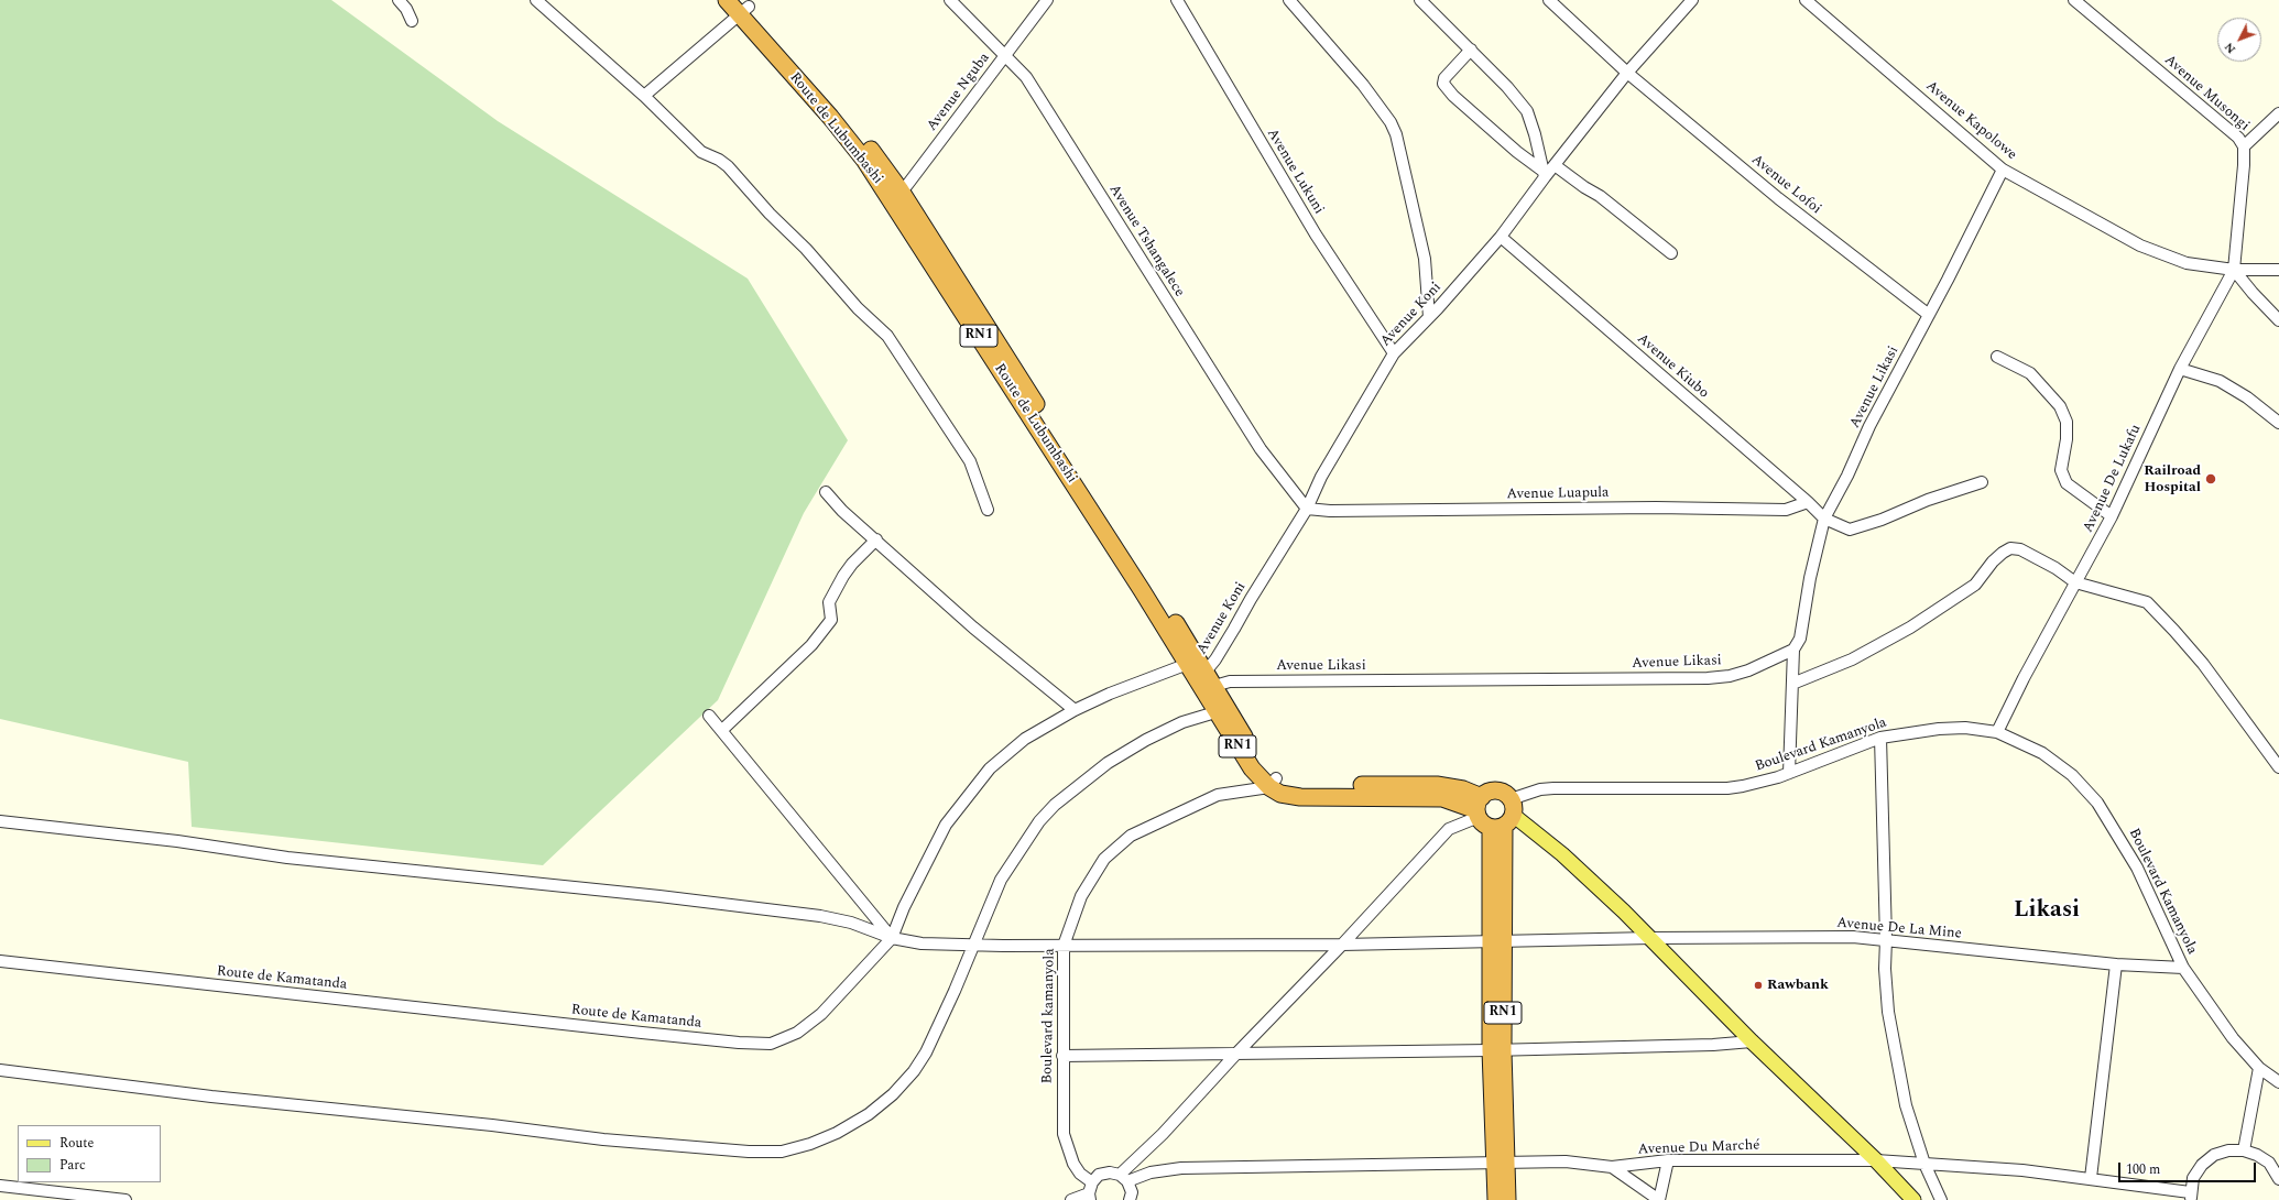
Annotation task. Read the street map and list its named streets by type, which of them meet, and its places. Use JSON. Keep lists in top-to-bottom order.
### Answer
{
  "streets": {
    "highway": ["Route de Lubumbashi", "RN1"],
    "street": [
      "Avenue Nguba",
      "Avenue Musongi",
      "Avenue Kapolowe",
      "Avenue Lukuni",
      "Avenue Lofoi",
      "Avenue Tshangalece",
      "Avenue Koni",
      "Avenue Kiubo",
      "Avenue Likasi",
      "Avenue De Lukafu",
      "Avenue Luapula",
      "Boulevard Kamanyola",
      "Avenue De La Mine",
      "Route de Kamatanda",
      "Boulevard kamanyola",
      "Avenue Du Marché"
    ]
  },
  "crossings": [
    ["Avenue Nguba", "Route de Lubumbashi"],
    ["Avenue Nguba", "Avenue Tshangalece"],
    ["Avenue Musongi", "Avenue Kapolowe"],
    ["Avenue Musongi", "Avenue De Lukafu"],
    ["Avenue Kapolowe", "Avenue Likasi"],
    ["Avenue Kapolowe", "Avenue De Lukafu"],
    ["Route de Lubumbashi", "Avenue Koni"],
    ["Route de Lubumbashi", "Avenue Likasi"],
    ["Route de Lubumbashi", "Boulevard kamanyola"],
    ["Avenue Lukuni", "Avenue Koni"],
    ["Avenue Lofoi", "Avenue Koni"],
    ["Avenue Lofoi", "Avenue Likasi"],
    ["Avenue Tshangalece", "Avenue Koni"],
    ["Avenue Tshangalece", "Avenue Luapula"],
    ["Avenue Koni", "Avenue Kiubo"],
    ["Avenue Koni", "Avenue Likasi"],
    ["Avenue Koni", "Avenue Luapula"],
    ["RN1", "Boulevard Kamanyola"],
    ["RN1", "Avenue De La Mine"],
    ["RN1", "Avenue Du Marché"],
    ["Avenue Kiubo", "Avenue Likasi"],
    ["Avenue Kiubo", "Avenue Luapula"],
    ["Avenue Likasi", "Route de Kamatanda"],
    ["Avenue De Lukafu", "Boulevard Kamanyola"],
    ["Boulevard Kamanyola", "Avenue De La Mine"],
    ["Avenue De La Mine", "Route de Kamatanda"],
    ["Avenue De La Mine", "Boulevard kamanyola"],
    ["Boulevard kamanyola", "Avenue Du Marché"]
  ],
  "districts": ["Likasi"],
  "places": ["Railroad Hospital", "Rawbank"],
  "legend": ["Route", "Parc"],
  "scale_bar": "100 m",
  "north": "bottom left"
}
